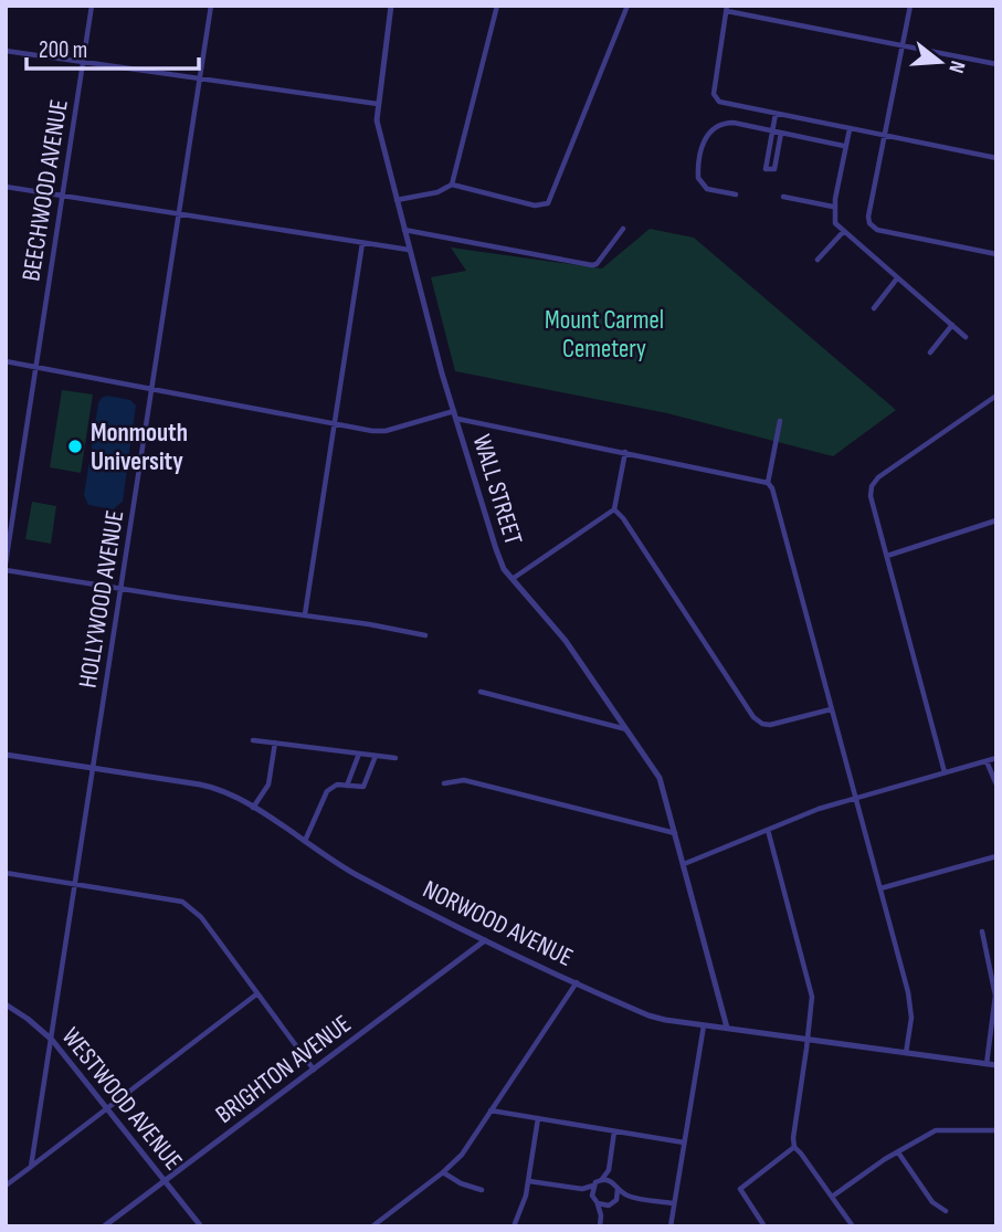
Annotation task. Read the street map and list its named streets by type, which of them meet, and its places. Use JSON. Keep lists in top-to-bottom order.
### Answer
{
  "streets": {
    "street": [
      "BEECHWOOD AVENUE",
      "WALL STREET",
      "HOLLYWOOD AVENUE",
      "NORWOOD AVENUE",
      "BRIGHTON AVENUE",
      "WESTWOOD AVENUE"
    ]
  },
  "crossings": [
    ["WALL STREET", "NORWOOD AVENUE"],
    ["HOLLYWOOD AVENUE", "NORWOOD AVENUE"],
    ["HOLLYWOOD AVENUE", "WESTWOOD AVENUE"],
    ["NORWOOD AVENUE", "BRIGHTON AVENUE"],
    ["BRIGHTON AVENUE", "WESTWOOD AVENUE"]
  ],
  "parks": ["Mount Carmel Cemetery"],
  "places": ["Monmouth University"],
  "scale_bar": "200 m",
  "north": "right"
}
